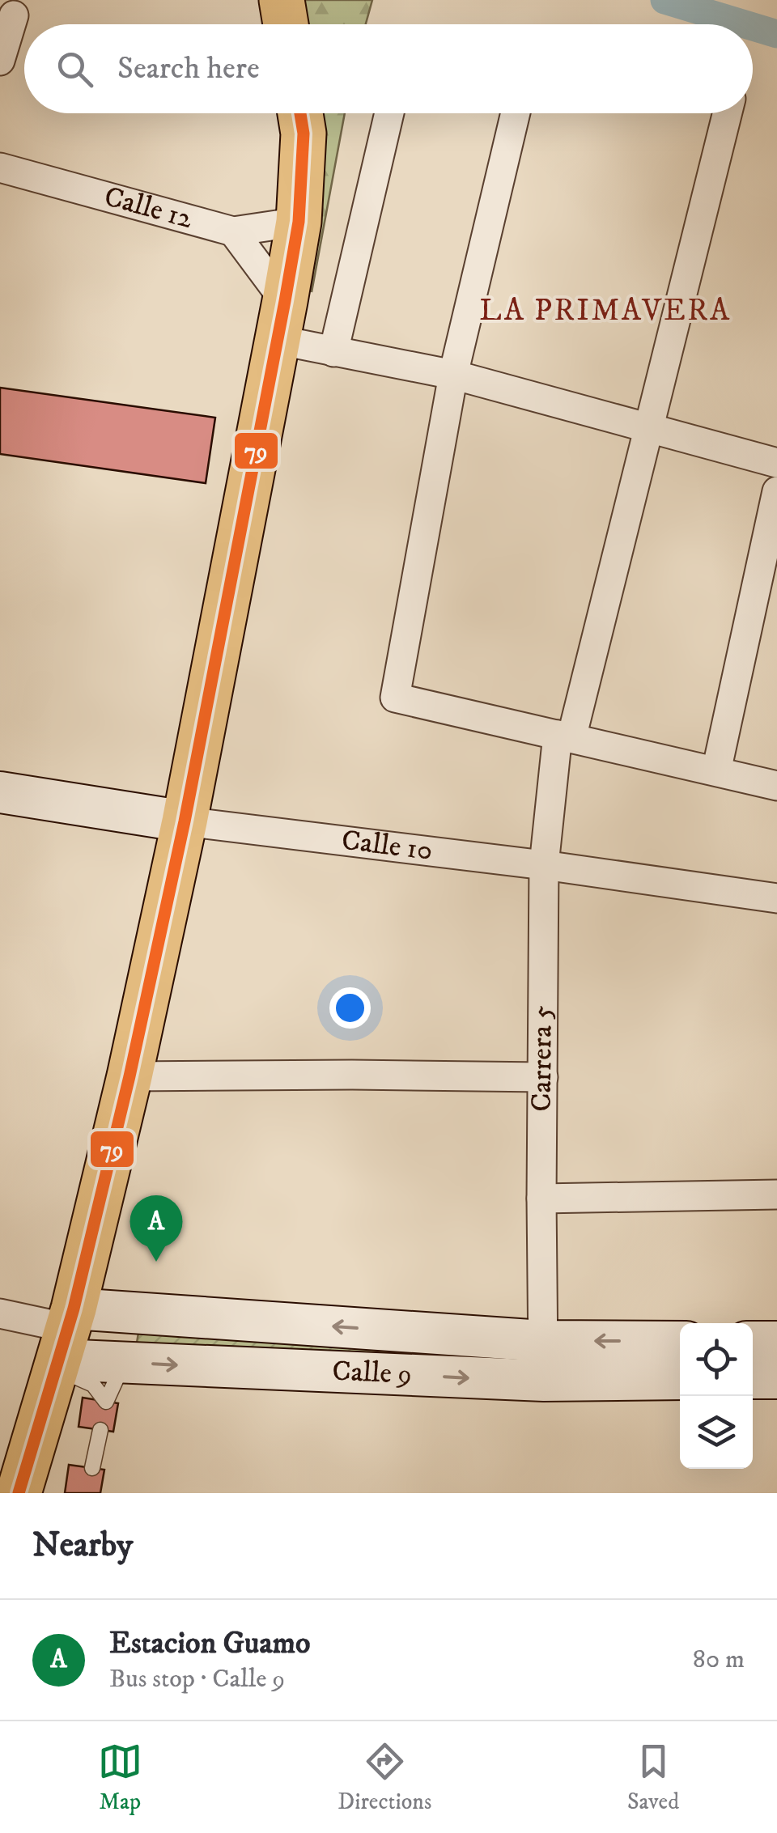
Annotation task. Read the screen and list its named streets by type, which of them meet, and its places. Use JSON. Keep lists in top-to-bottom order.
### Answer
{
  "streets": {
    "street": [
      "Calle 12",
      "Calle 10",
      "Carrera 5",
      "Calle 9"
    ]
  },
  "crossings": [
    ["Calle 10", "Carrera 5"],
    ["Carrera 5", "Calle 9"]
  ],
  "districts": ["LA PRIMAVERA"],
  "lines": ["transit line 79"],
  "page": {
    "search": "Search here",
    "pins": "A",
    "heading": "Nearby",
    "list": [
      {
        "mark": "A",
        "name": "Estacion Guamo",
        "note": "Bus stop · Calle 9",
        "value": "80 m"
      }
    ],
    "nav": ["Map", "Directions", "Saved"]
  }
}
